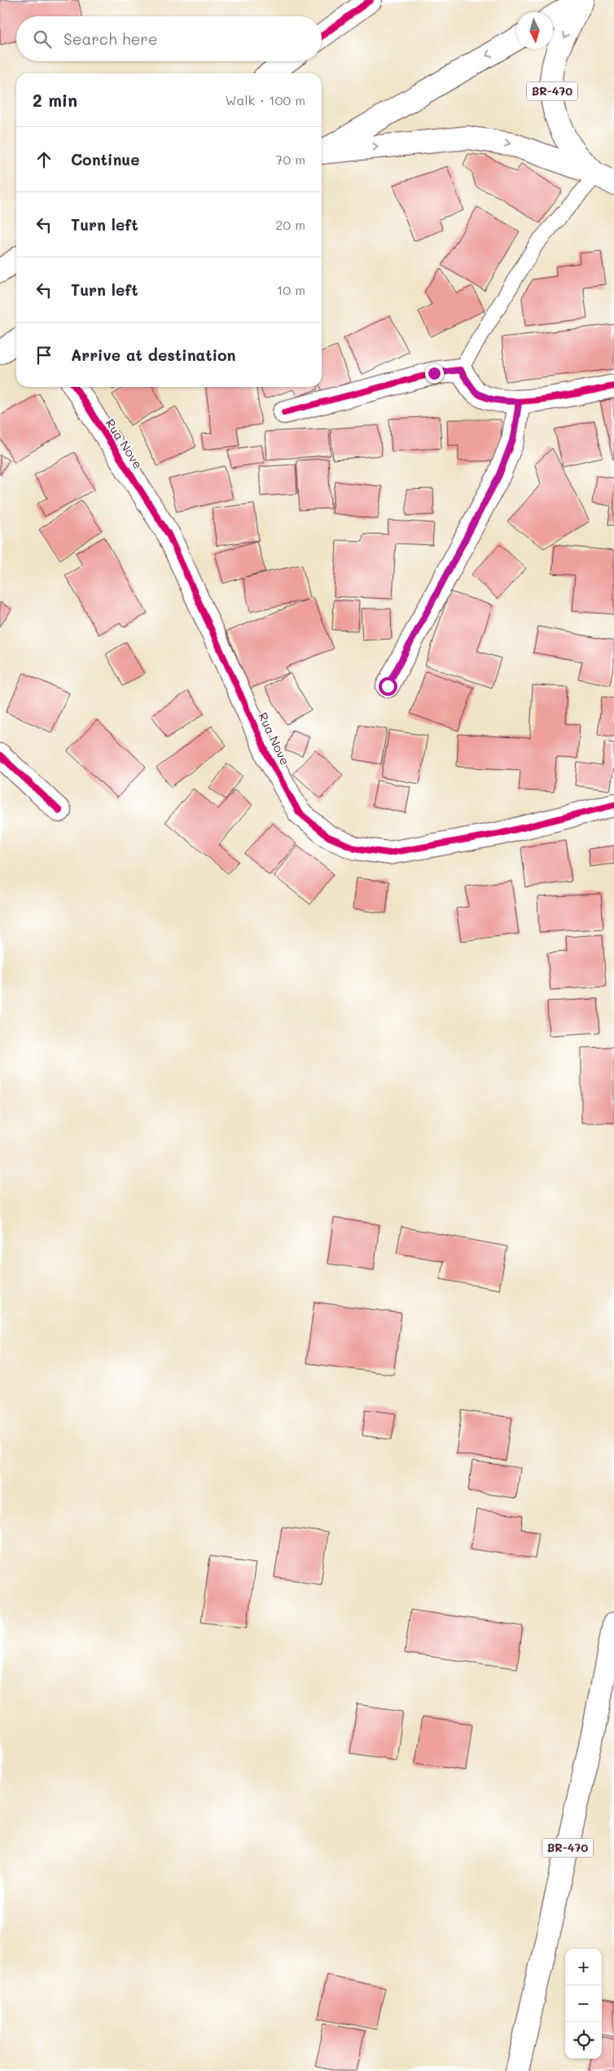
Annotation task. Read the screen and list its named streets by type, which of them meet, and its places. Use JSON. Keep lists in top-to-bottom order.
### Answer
{
  "streets": {
    "street": ["BR-470", "Rua Nove"]
  },
  "north": "bottom",
  "page": {
    "search": "Search here",
    "heading": ["2 min", "Walk · 100 m"],
    "list": [
      ["Continue", "70 m"],
      ["Turn left", "20 m"],
      ["Turn left", "10 m"],
      "Arrive at destination"
    ],
    "map_buttons": ["+", "−"]
  }
}
